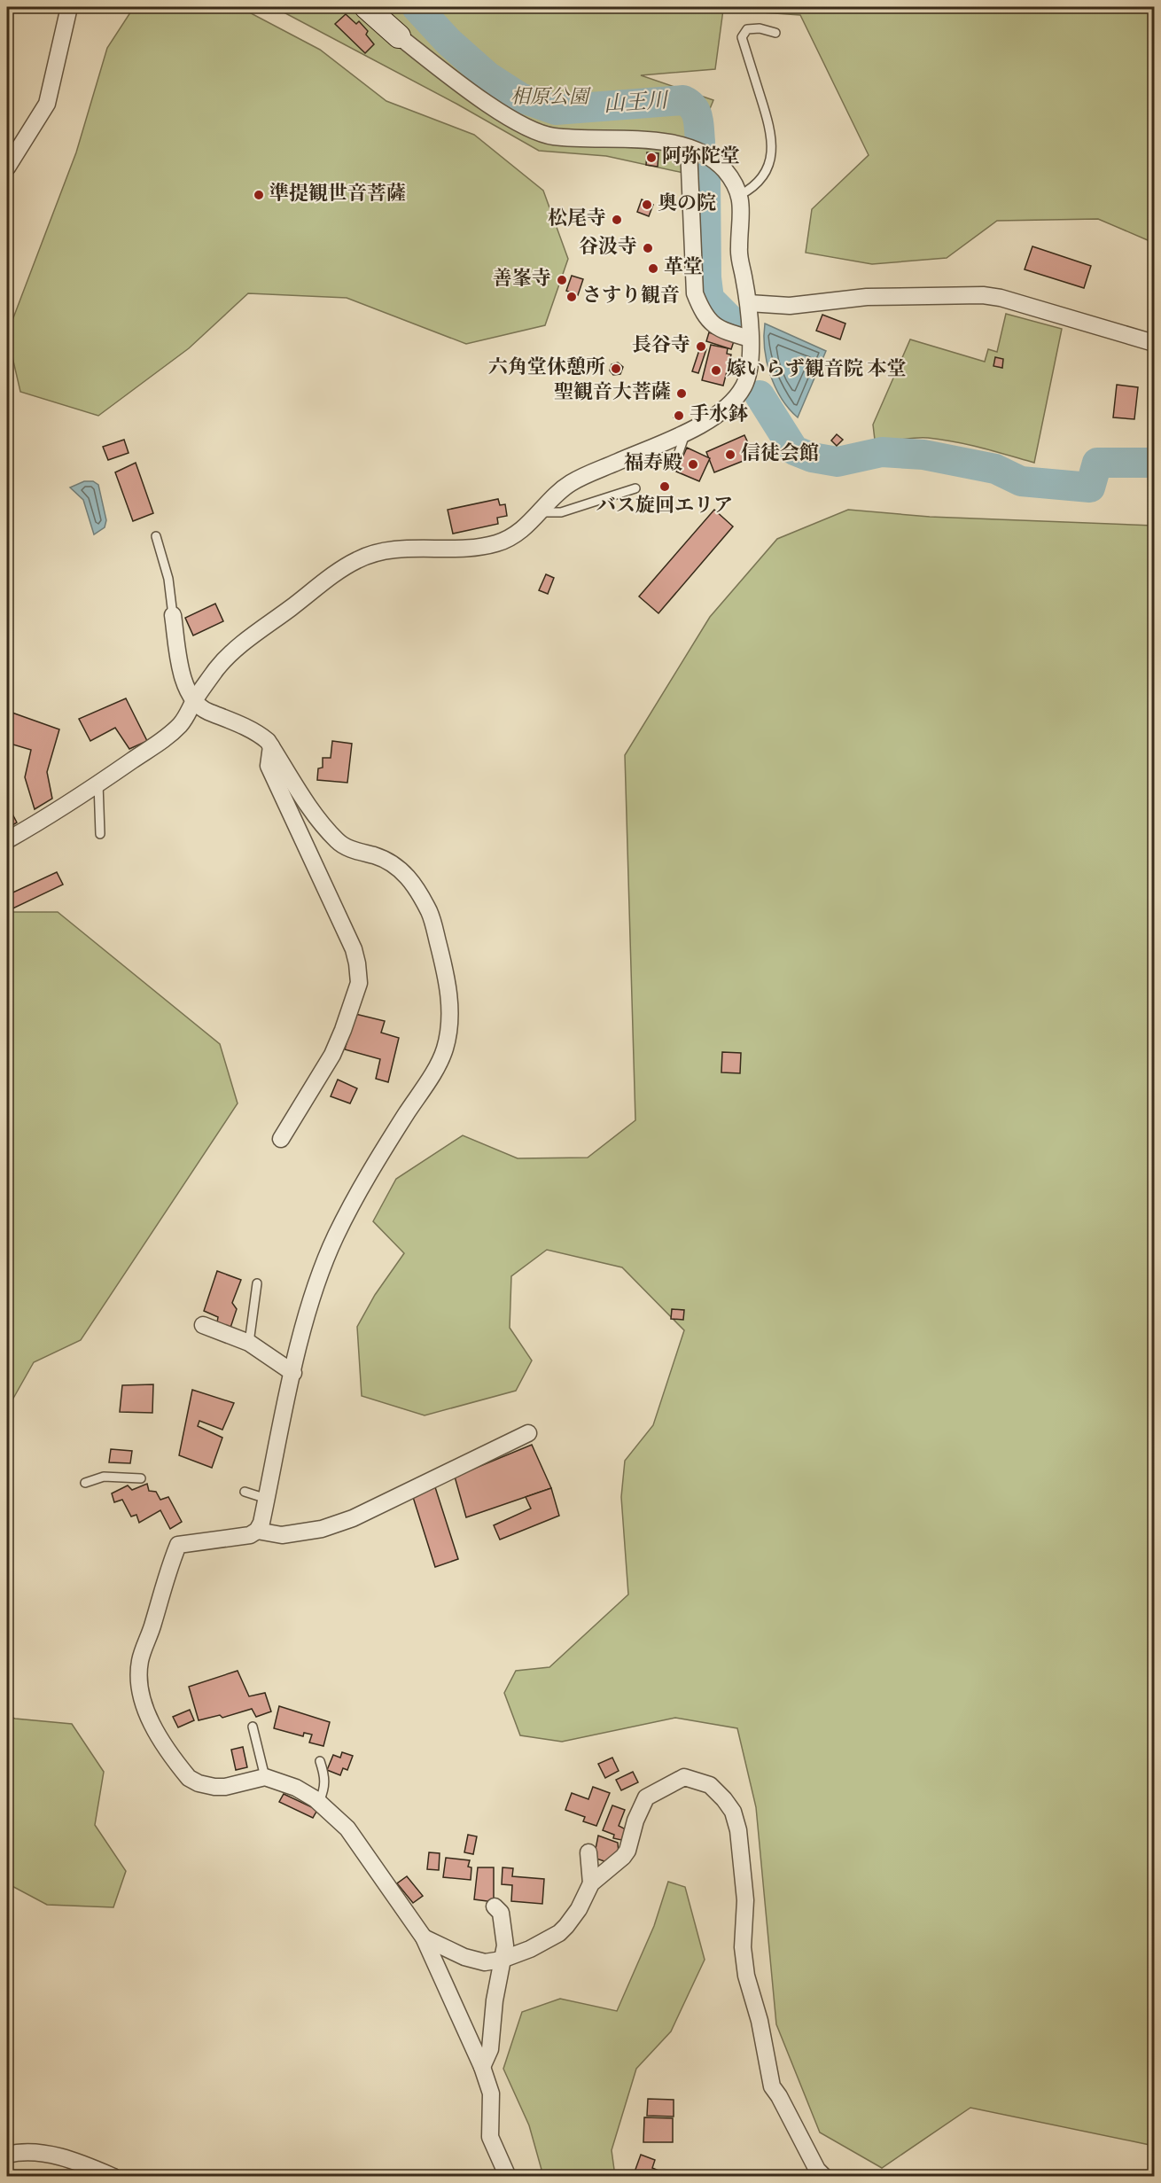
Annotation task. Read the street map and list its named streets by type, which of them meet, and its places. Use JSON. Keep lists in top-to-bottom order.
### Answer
{
  "water": ["山王川"],
  "parks": ["相原公園"],
  "places": [
    "阿弥陀堂",
    "準提観世音菩薩",
    "奥の院",
    "松尾寺",
    "谷汲寺",
    "革堂",
    "善峯寺",
    "さすり観音",
    "長谷寺",
    "六角堂休憩所",
    "嫁いらず観音院 本堂",
    "聖観音大菩薩",
    "手水鉢",
    "信徒会館",
    "福寿殿",
    "バス旋回エリア"
  ]
}
